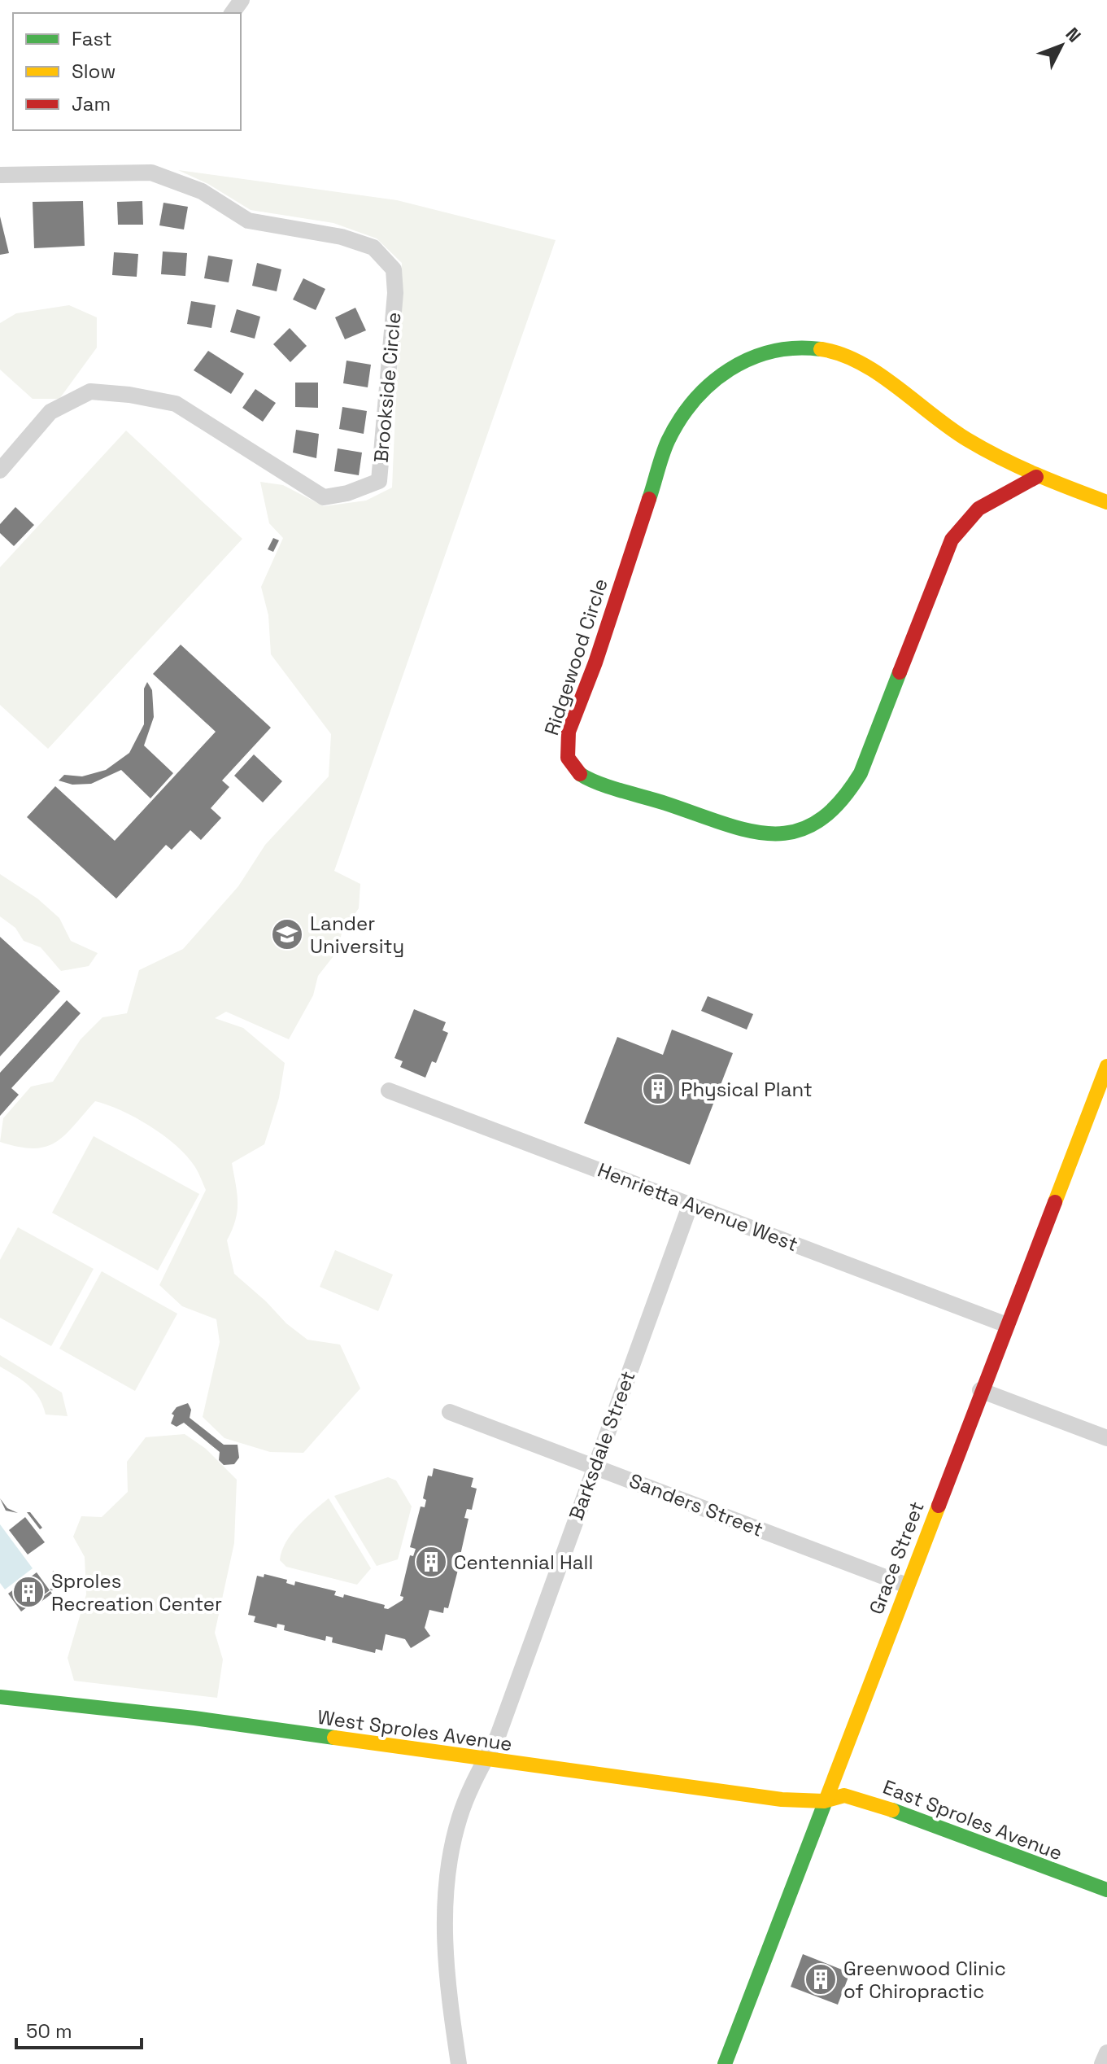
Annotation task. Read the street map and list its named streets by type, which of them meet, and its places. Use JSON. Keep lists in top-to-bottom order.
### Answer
{
  "streets": {
    "street": [
      "Brookside Circle",
      "Ridgewood Circle",
      "Henrietta Avenue West",
      "Barksdale Street",
      "Sanders Street",
      "Grace Street",
      "West Sproles Avenue",
      "East Sproles Avenue"
    ]
  },
  "crossings": [
    ["Henrietta Avenue West", "Barksdale Street"],
    ["Henrietta Avenue West", "Grace Street"],
    ["Barksdale Street", "Sanders Street"],
    ["Barksdale Street", "West Sproles Avenue"],
    ["Sanders Street", "Grace Street"],
    ["Grace Street", "West Sproles Avenue"],
    ["Grace Street", "East Sproles Avenue"],
    ["West Sproles Avenue", "East Sproles Avenue"]
  ],
  "places": {
    "school or university": ["Lander University"],
    "building": [
      "Physical Plant",
      "Centennial Hall",
      "Sproles Recreation Center",
      "Greenwood Clinic of Chiropractic"
    ]
  },
  "legend": ["Fast", "Slow", "Jam"],
  "scale_bar": "50 m",
  "north": "top right"
}
